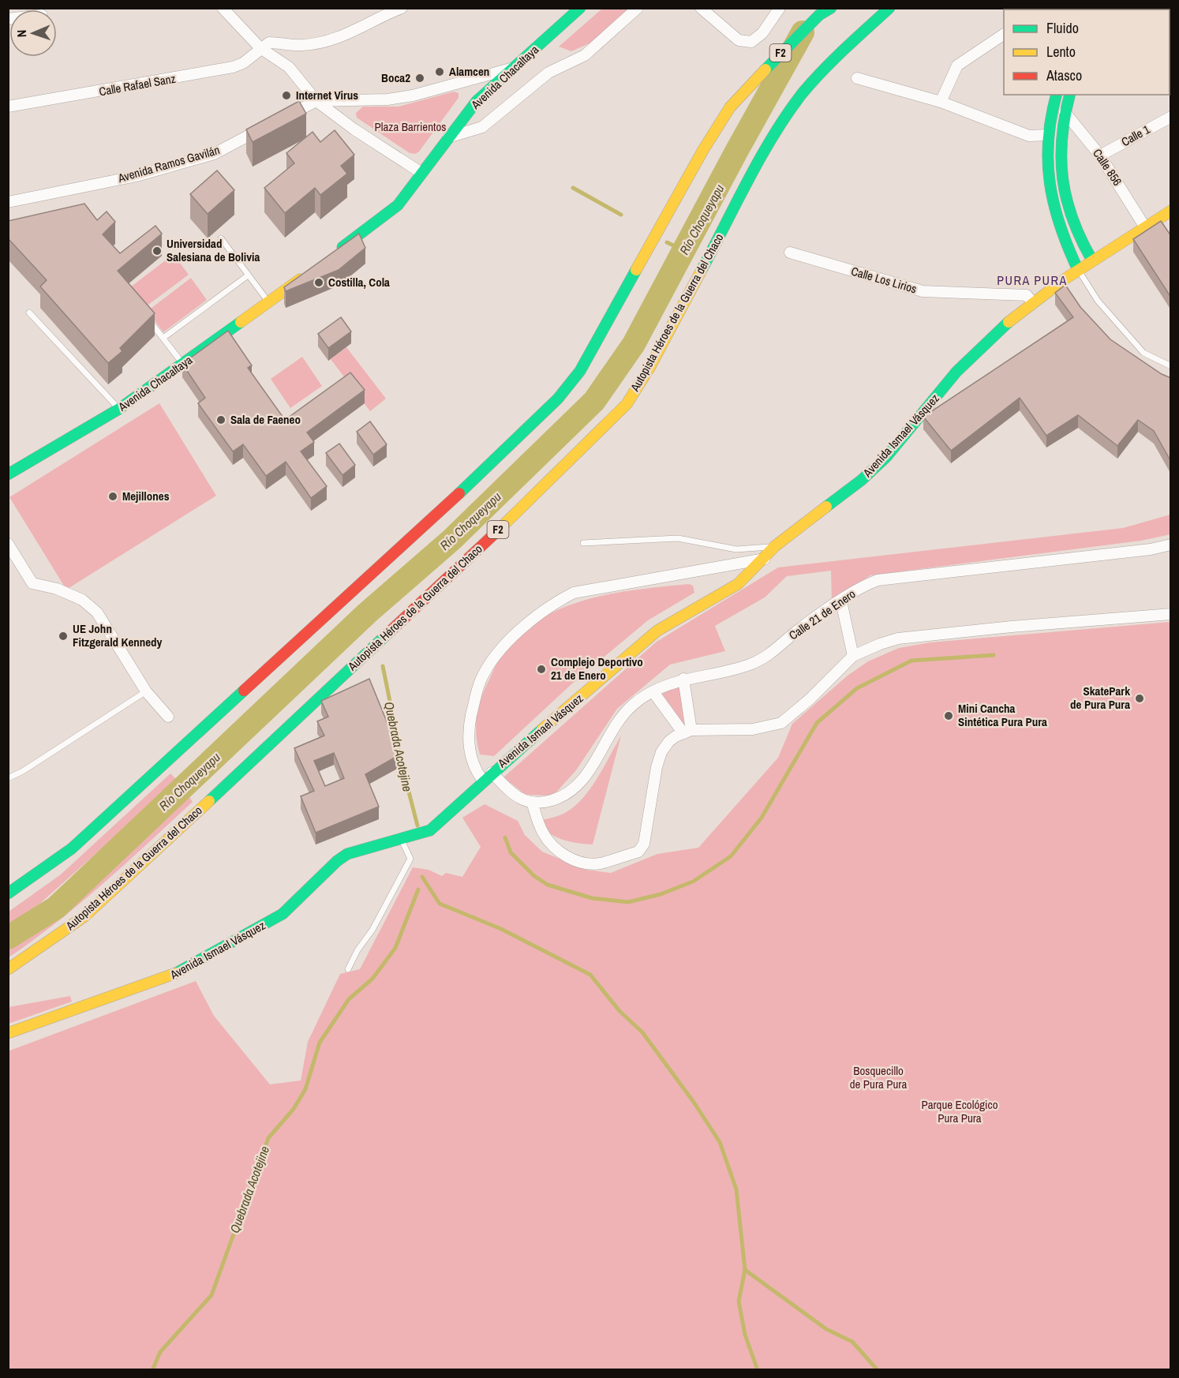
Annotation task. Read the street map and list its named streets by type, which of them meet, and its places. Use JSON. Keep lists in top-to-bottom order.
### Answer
{
  "streets": {
    "main road": [
      "F2",
      "Avenida Chacaltaya",
      "Autopista Héroes de la Guerra del Chaco",
      "Avenida Ismael Vásquez"
    ],
    "street": [
      "Calle Rafael Sanz",
      "Calle 1",
      "Avenida Ramos Gavilán",
      "Calle 856",
      "Calle Los Lirios",
      "Calle 21 de Enero"
    ]
  },
  "crossings": [
    ["Calle 1", "Calle 856"],
    ["Calle 856", "Avenida Ismael Vásquez"],
    ["Calle Los Lirios", "Avenida Ismael Vásquez"]
  ],
  "districts": ["PURA PURA"],
  "water": ["Río Choqueyapu", "Quebrada Acotejine"],
  "parks": ["Plaza Barrientos", "Bosquecillo de Pura Pura", "Parque Ecológico Pura Pura"],
  "places": [
    "Alamcen",
    "Boca2",
    "Internet Virus",
    "Universidad Salesiana de Bolivia",
    "Costilla, Cola",
    "Sala de Faeneo",
    "Mejillones",
    "UE John Fitzgerald Kennedy",
    "Complejo Deportivo 21 de Enero",
    "SkatePark de Pura Pura",
    "Mini Cancha Sintética Pura Pura"
  ],
  "legend": ["Fluido", "Lento", "Atasco"],
  "north": "left"
}
